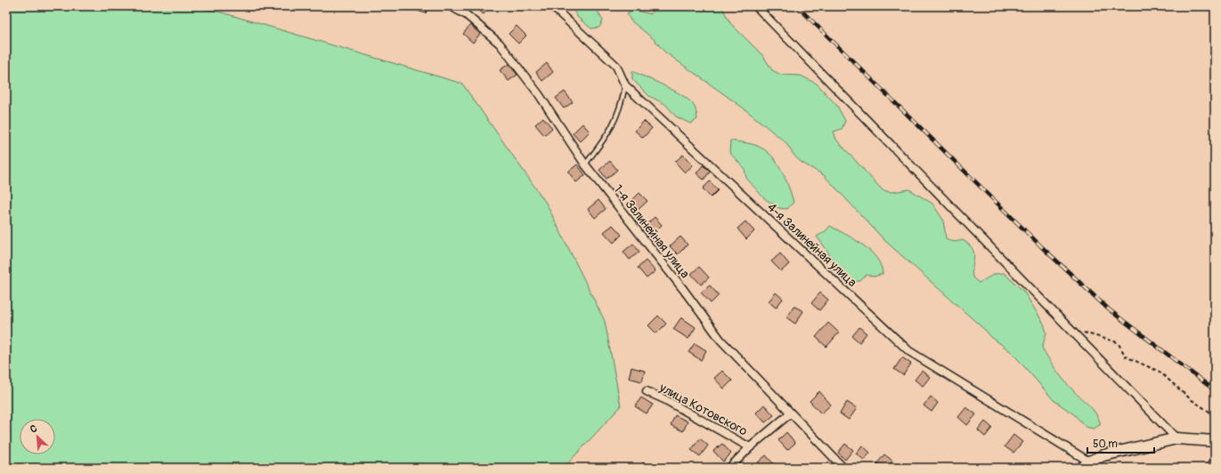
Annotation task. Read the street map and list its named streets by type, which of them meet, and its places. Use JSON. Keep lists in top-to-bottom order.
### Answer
{
  "streets": {
    "street": ["1-я Залинейная улица", "4-я Залинейная улица", "улица Котовского"]
  },
  "crossings": [
    ["1-я Залинейная улица", "улица Котовского"]
  ],
  "scale_bar": "50 m",
  "north": "top left"
}
